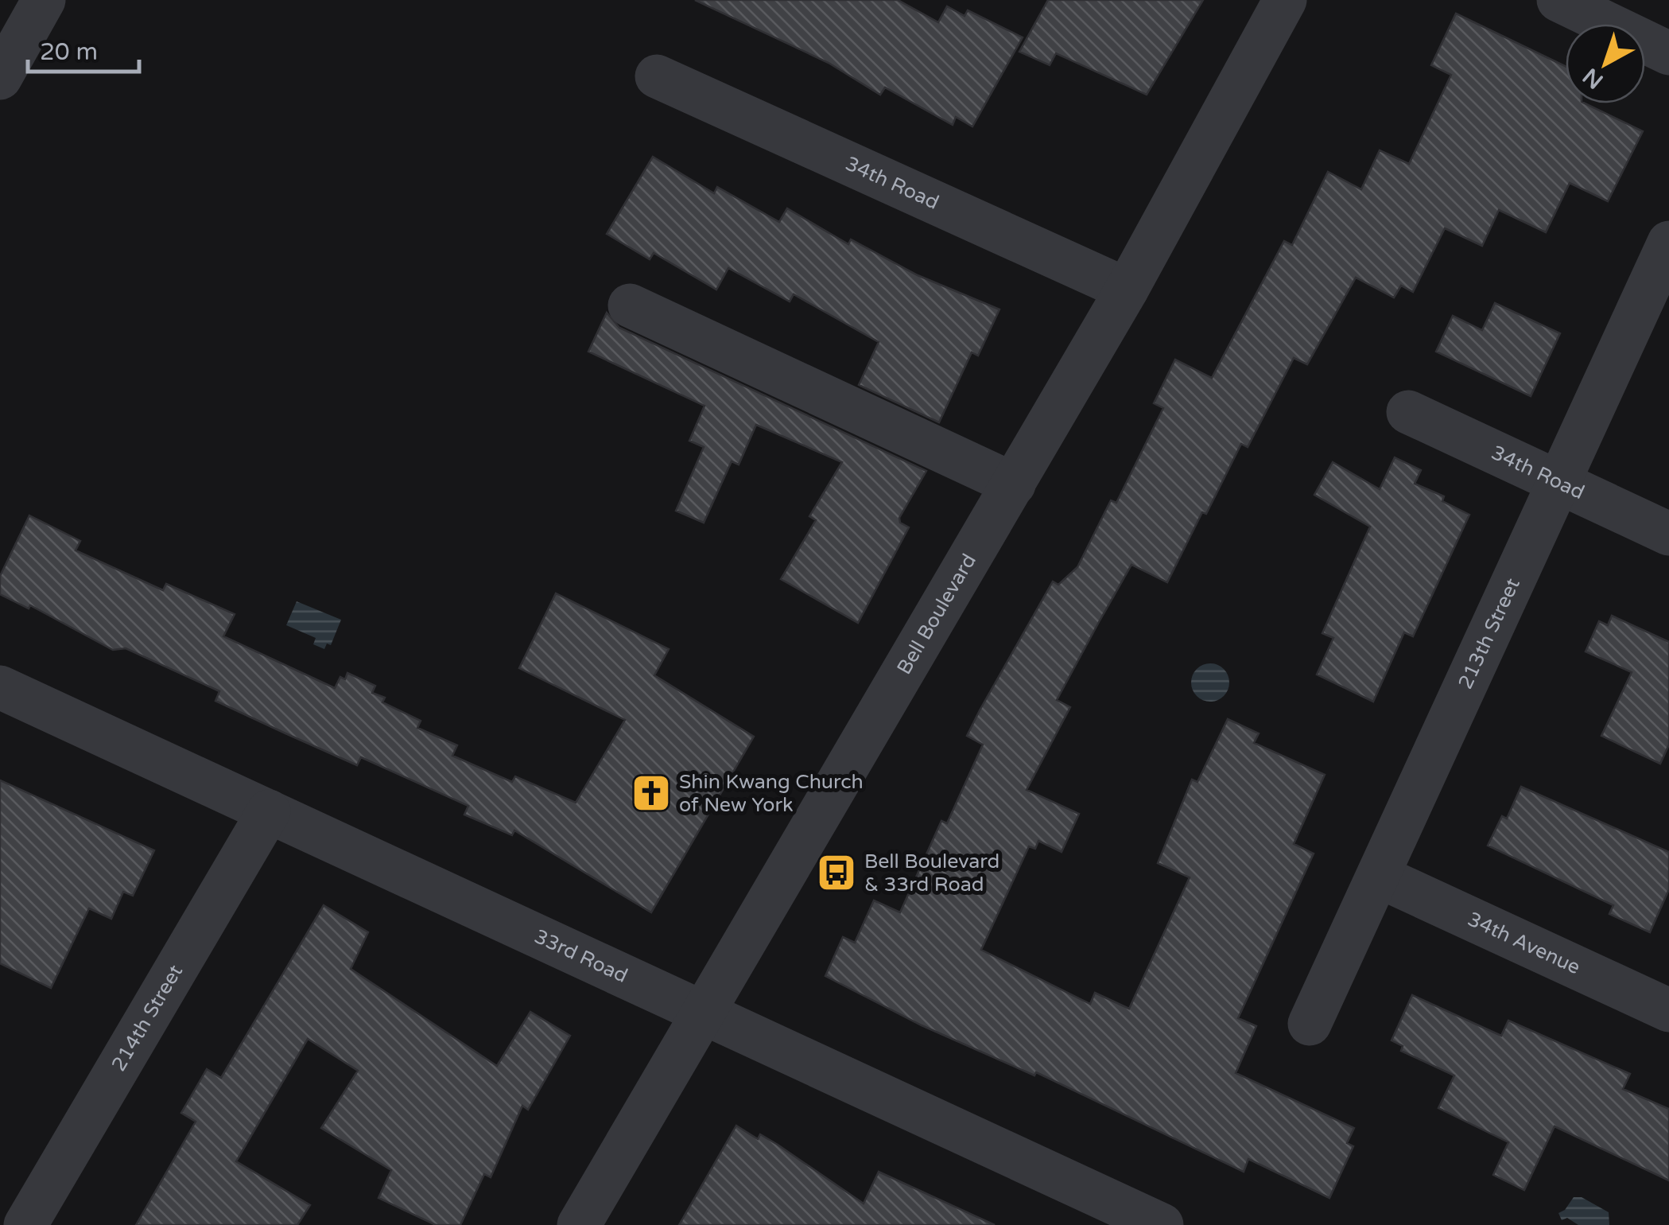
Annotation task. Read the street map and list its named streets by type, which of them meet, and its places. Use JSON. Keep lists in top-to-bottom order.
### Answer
{
  "streets": {
    "street": [
      "34th Road",
      "Bell Boulevard",
      "213th Street",
      "34th Avenue",
      "33rd Road",
      "214th Street"
    ]
  },
  "crossings": [
    ["34th Road", "Bell Boulevard"],
    ["34th Road", "213th Street"],
    ["Bell Boulevard", "33rd Road"],
    ["213th Street", "34th Avenue"],
    ["33rd Road", "214th Street"]
  ],
  "places": {
    "church": ["Shin Kwang Church of New York"],
    "bus stop": ["Bell Boulevard & 33rd Road"]
  },
  "scale_bar": "20 m",
  "north": "bottom left"
}
